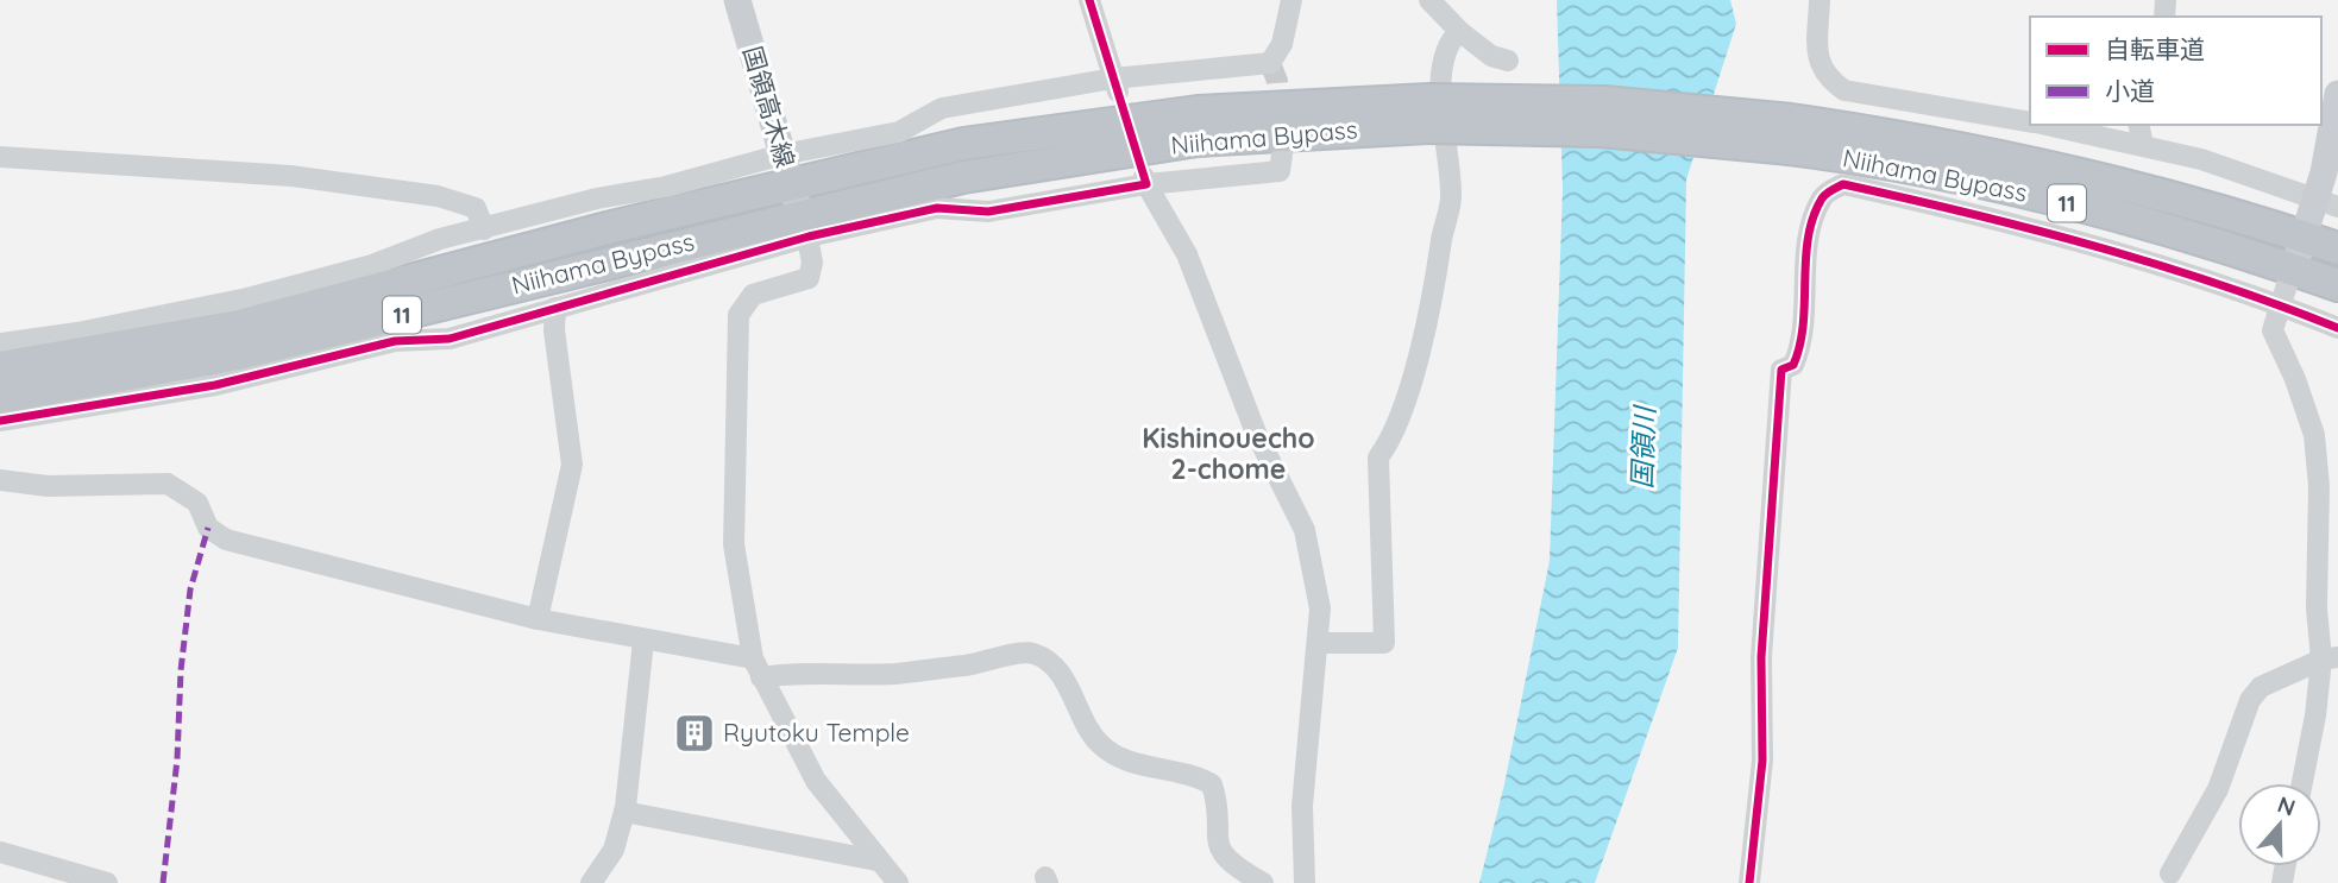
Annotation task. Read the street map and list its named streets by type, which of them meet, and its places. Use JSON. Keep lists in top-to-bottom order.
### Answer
{
  "streets": {
    "highway": ["Niihama Bypass", "11"],
    "main road": ["国領高木線"]
  },
  "crossings": [
    ["国領高木線", "Niihama Bypass"]
  ],
  "districts": ["Kishinouecho 2-chome"],
  "water": ["国領川"],
  "places": {
    "building": ["Ryutoku Temple"]
  },
  "legend": ["自転車道", "小道"],
  "north": "top"
}
